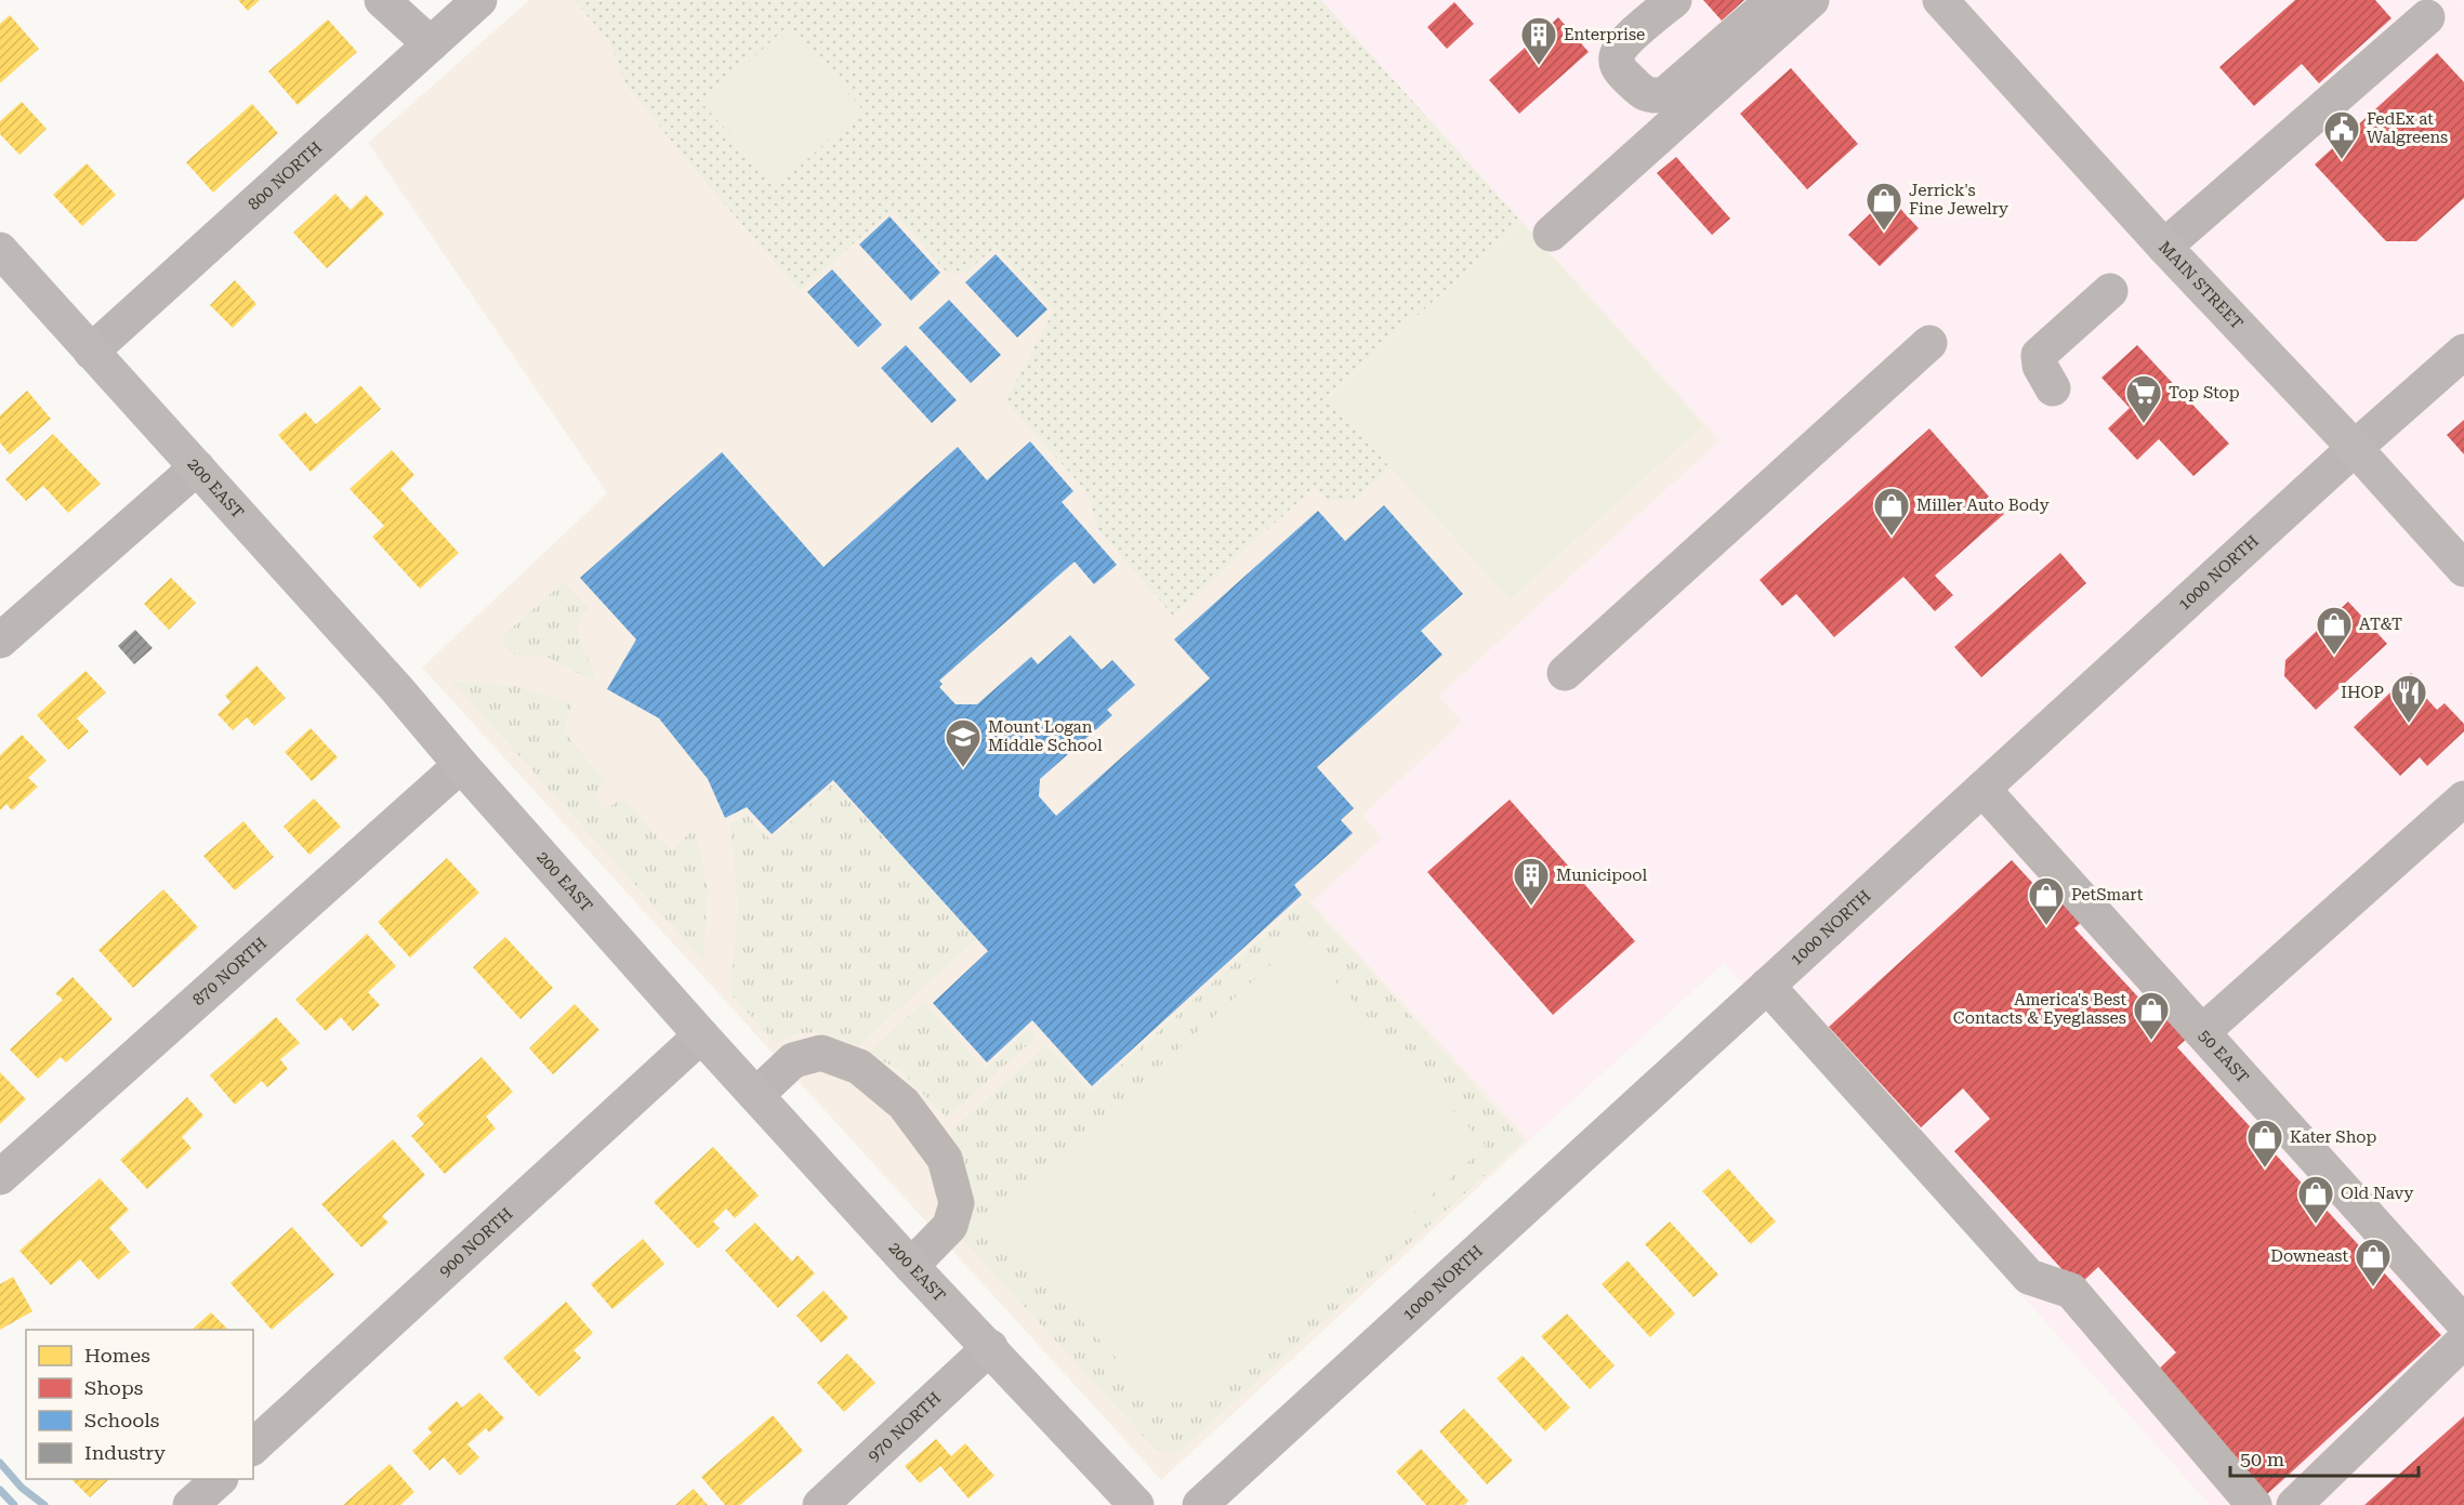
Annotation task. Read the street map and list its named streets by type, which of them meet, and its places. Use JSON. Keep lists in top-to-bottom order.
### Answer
{
  "streets": {
    "main road": ["MAIN STREET", "200 EAST"],
    "street": [
      "800 NORTH",
      "1000 NORTH",
      "870 NORTH",
      "50 EAST",
      "900 NORTH",
      "970 NORTH"
    ]
  },
  "crossings": [
    ["800 NORTH", "200 EAST"],
    ["MAIN STREET", "1000 NORTH"],
    ["200 EAST", "870 NORTH"],
    ["200 EAST", "900 NORTH"],
    ["200 EAST", "970 NORTH"],
    ["1000 NORTH", "50 EAST"]
  ],
  "places": {
    "building": ["Enterprise", "Municipool"],
    "public building": ["FedEx at Walgreens"],
    "shop": [
      "Jerrick's Fine Jewelry",
      "Miller Auto Body",
      "AT&T",
      "PetSmart",
      "America's Best Contacts & Eyeglasses",
      "Kater Shop",
      "Old Navy",
      "Downeast"
    ],
    "supermarket": ["Top Stop"],
    "restaurant": ["IHOP"],
    "school or university": ["Mount Logan Middle School"]
  },
  "legend": [
    "Homes",
    "Shops",
    "Schools",
    "Industry"
  ],
  "scale_bar": "50 m"
}
